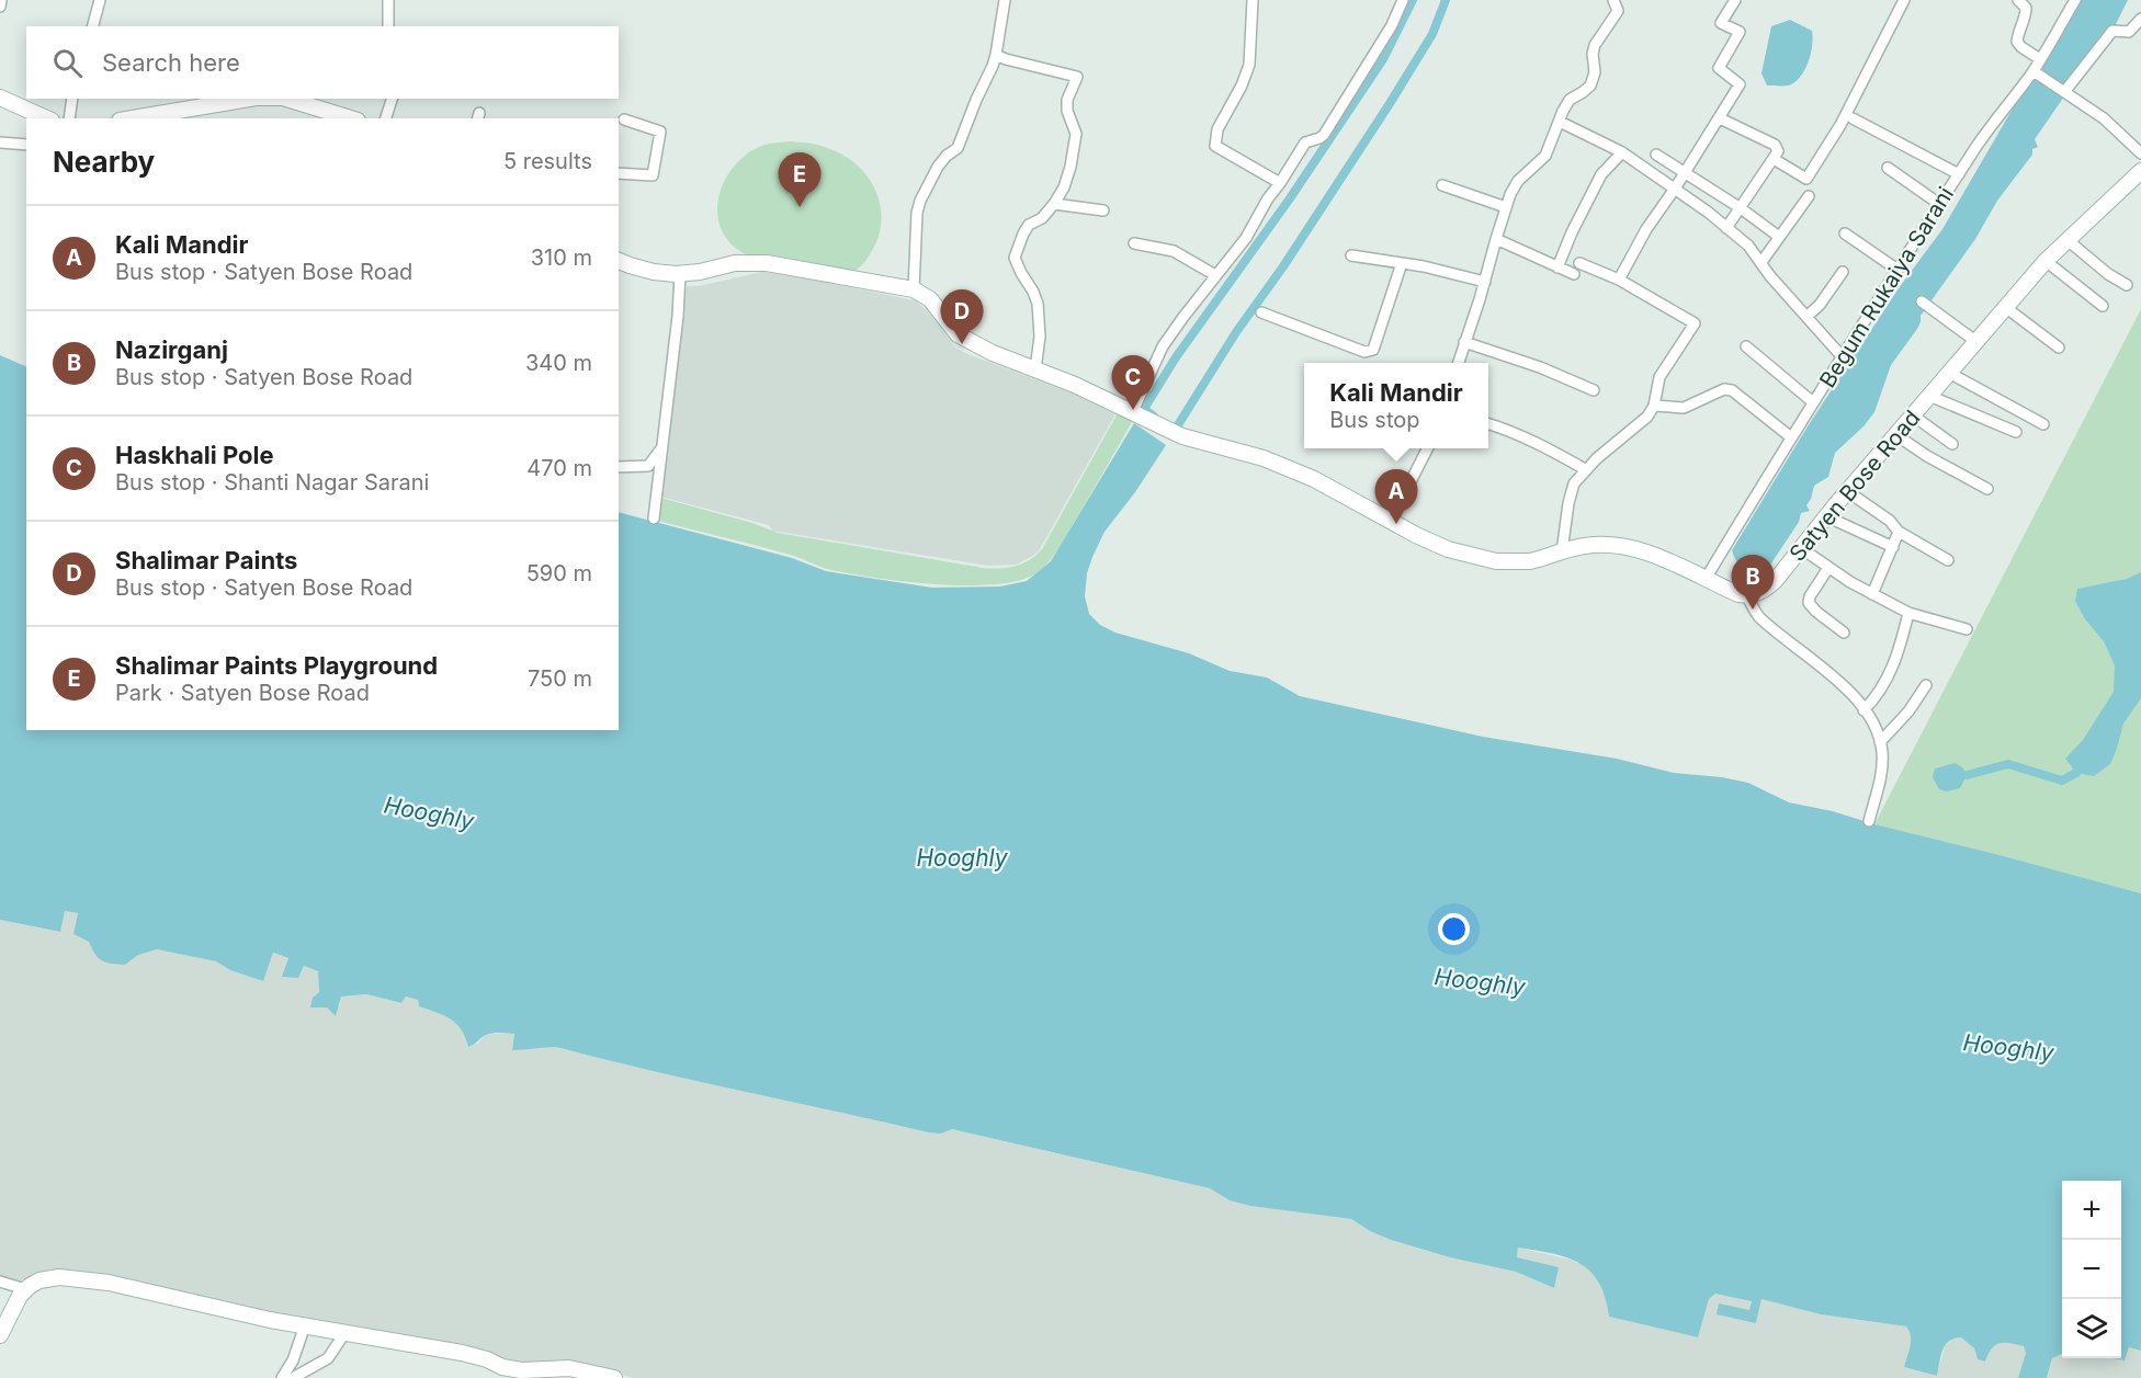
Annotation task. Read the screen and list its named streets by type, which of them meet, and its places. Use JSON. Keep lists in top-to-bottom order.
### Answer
{
  "streets": {
    "main road": ["Satyen Bose Road"],
    "street": ["Begum Rukaiya Sarani"]
  },
  "water": ["Hooghly"],
  "page": {
    "search": "Search here",
    "heading": ["Nearby", "5 results"],
    "pins": [
      "E",
      "D",
      "C",
      "A",
      "B"
    ],
    "list": [
      {
        "mark": "A",
        "name": "Kali Mandir",
        "note": "Bus stop · Satyen Bose Road",
        "value": "310 m"
      },
      {
        "mark": "B",
        "name": "Nazirganj",
        "note": "Bus stop · Satyen Bose Road",
        "value": "340 m"
      },
      {
        "mark": "C",
        "name": "Haskhali Pole",
        "note": "Bus stop · Shanti Nagar Sarani",
        "value": "470 m"
      },
      {
        "mark": "D",
        "name": "Shalimar Paints",
        "note": "Bus stop · Satyen Bose Road",
        "value": "590 m"
      },
      {
        "mark": "E",
        "name": "Shalimar Paints Playground",
        "note": "Park · Satyen Bose Road",
        "value": "750 m"
      }
    ],
    "popup": ["Kali Mandir", "Bus stop"],
    "map_buttons": ["+", "−"]
  }
}
